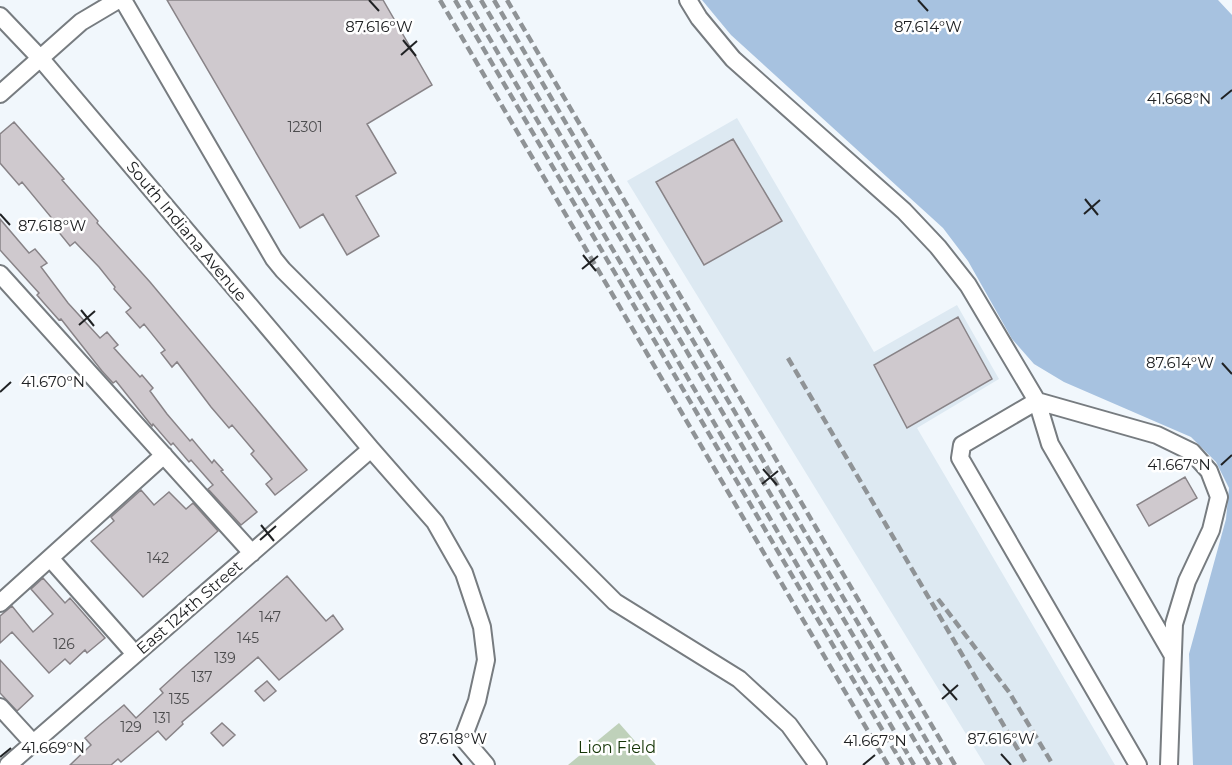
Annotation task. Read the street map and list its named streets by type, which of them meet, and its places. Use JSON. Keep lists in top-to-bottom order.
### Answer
{
  "streets": {
    "street": ["South Indiana Avenue", "East 124th Street"]
  },
  "crossings": [
    ["South Indiana Avenue", "East 124th Street"]
  ],
  "parks": ["Lion Field"],
  "house_numbers": [
    "12301",
    "142",
    "147",
    "145",
    "126",
    "139",
    "137",
    "135",
    "131",
    "129"
  ],
  "coordinates": [
    "87.616°W",
    "87.614°W",
    "41.668°N",
    "87.618°W",
    "41.670°N",
    "41.667°N",
    "41.669°N"
  ]
}
